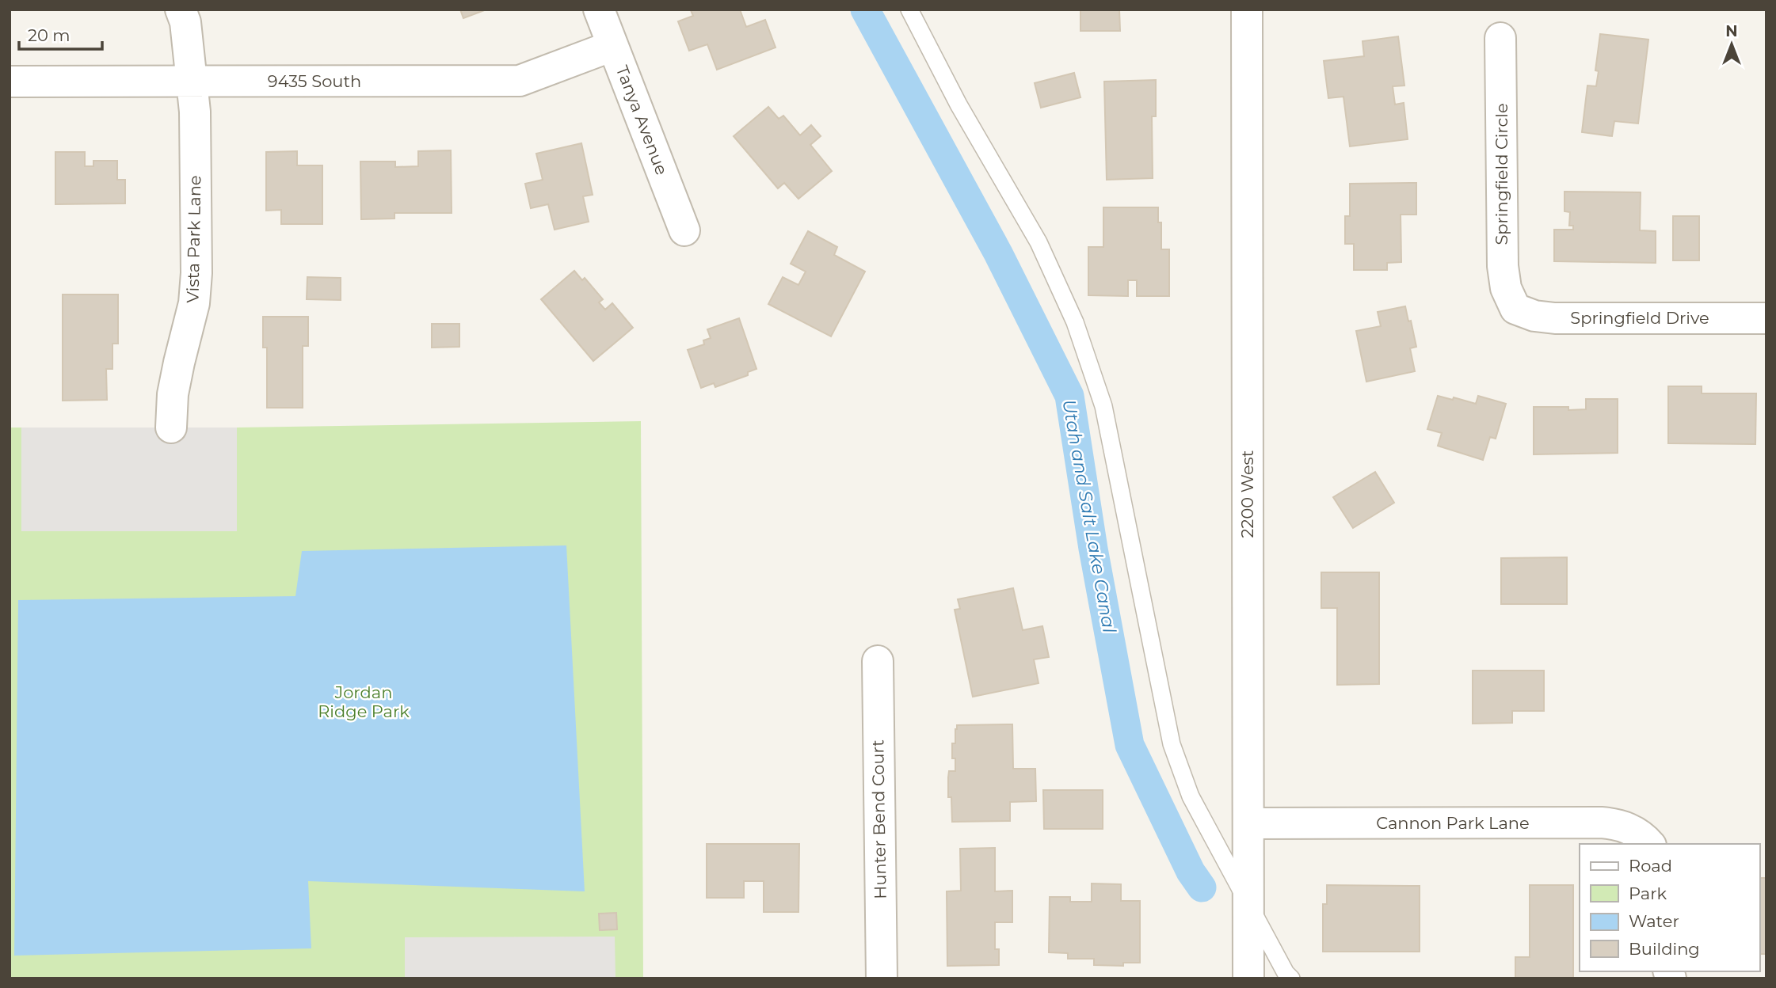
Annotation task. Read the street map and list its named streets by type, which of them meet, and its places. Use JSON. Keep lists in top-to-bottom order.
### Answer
{
  "streets": {
    "street": [
      "9435 South",
      "Tanya Avenue",
      "Springfield Circle",
      "Vista Park Lane",
      "Springfield Drive",
      "2200 West",
      "Hunter Bend Court",
      "Cannon Park Lane"
    ]
  },
  "crossings": [
    ["9435 South", "Tanya Avenue"],
    ["9435 South", "Vista Park Lane"],
    ["Springfield Circle", "Springfield Drive"],
    ["2200 West", "Cannon Park Lane"]
  ],
  "water": ["Utah and Salt Lake Canal"],
  "parks": ["Jordan Ridge Park"],
  "legend": [
    "Road",
    "Park",
    "Water",
    "Building"
  ],
  "scale_bar": "20 m",
  "north": "top"
}
